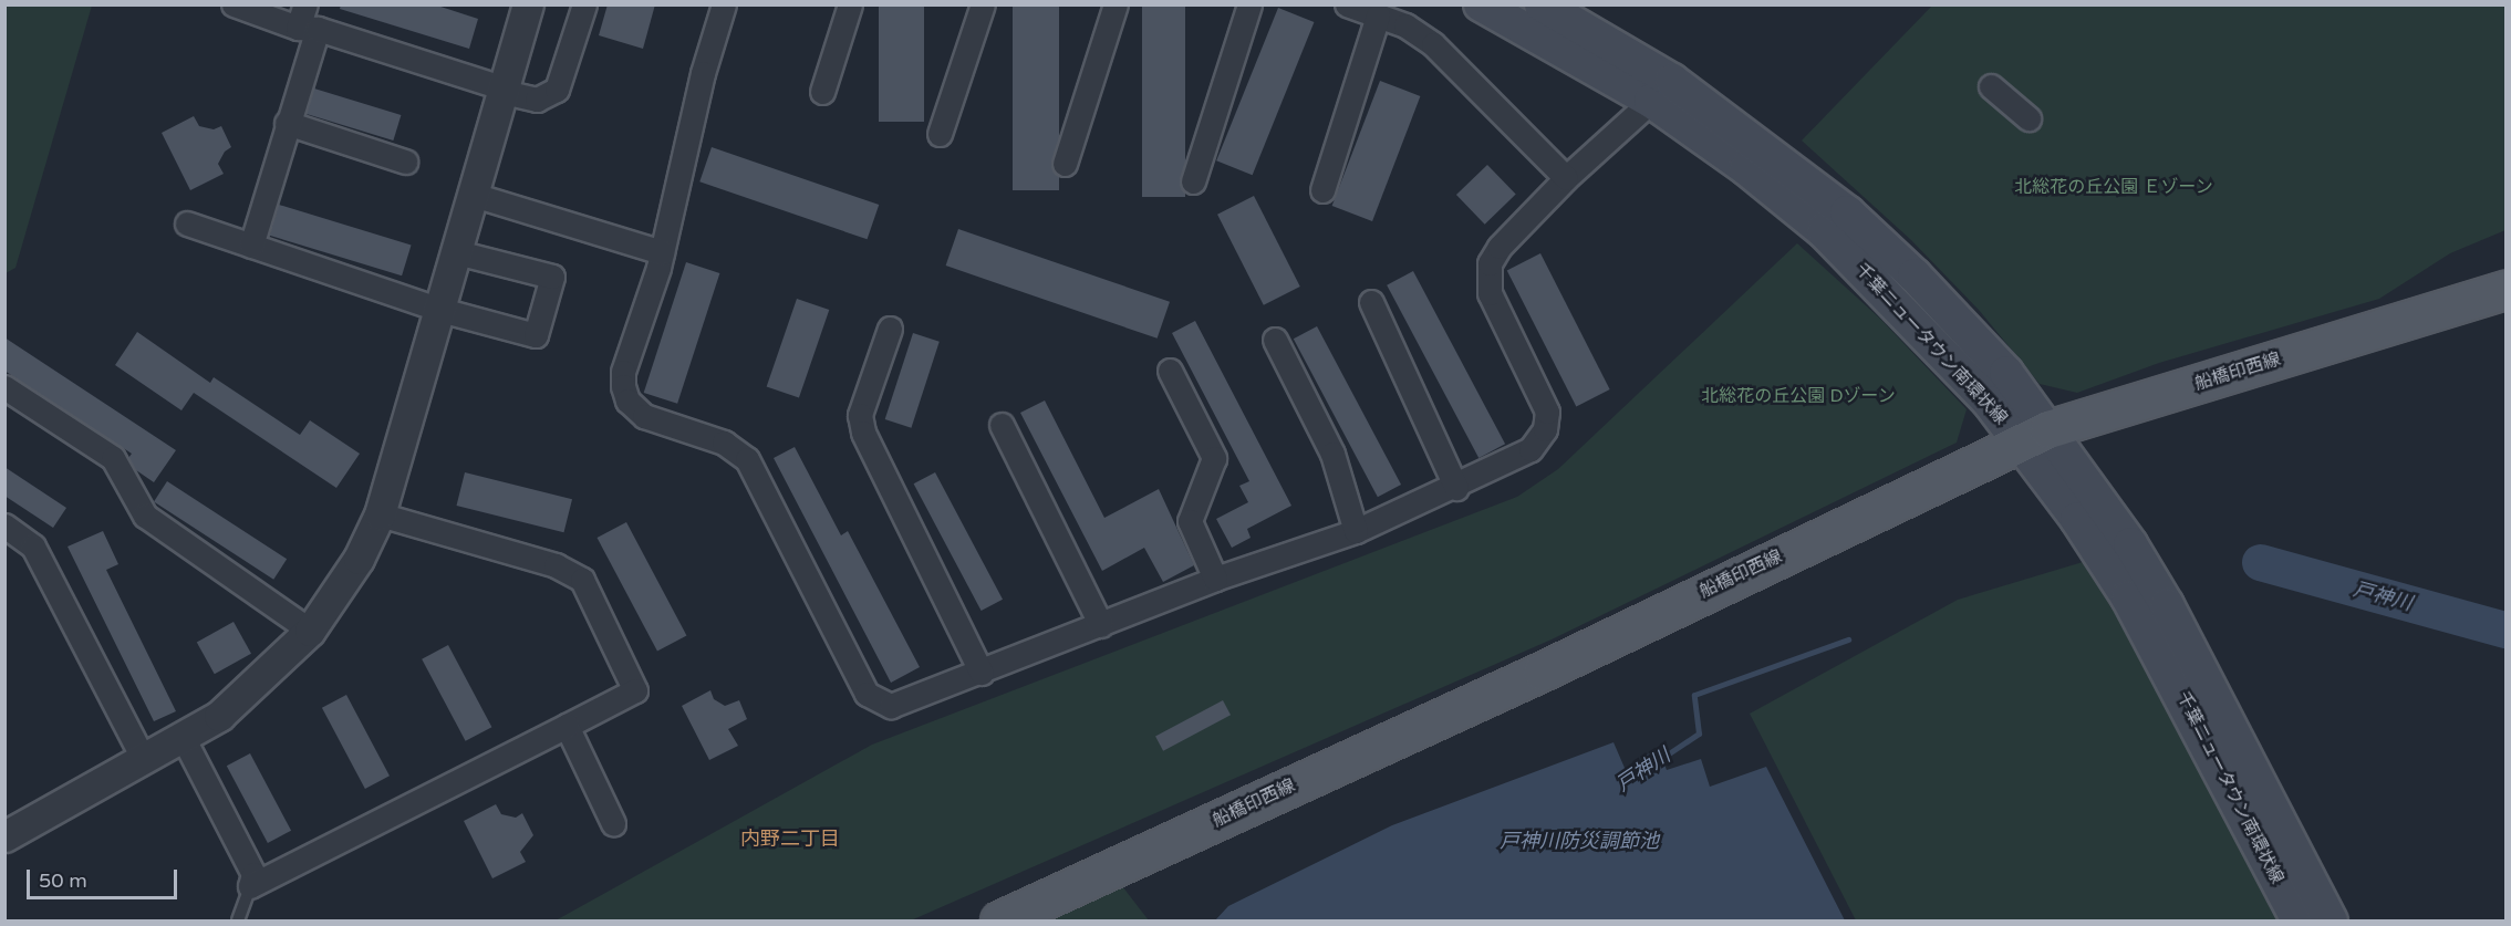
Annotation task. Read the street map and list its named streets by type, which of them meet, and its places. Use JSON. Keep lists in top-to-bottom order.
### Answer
{
  "streets": {
    "main road": ["千葉ニュータウン南環状線", "船橋印西線"]
  },
  "crossings": [
    ["千葉ニュータウン南環状線", "船橋印西線"]
  ],
  "districts": ["内野二丁目"],
  "water": ["戸神川", "戸神川防災調節池"],
  "parks": ["北総花の丘公園 Ｅゾーン", "北総花の丘公園 Dゾーン"],
  "scale_bar": "50 m"
}
